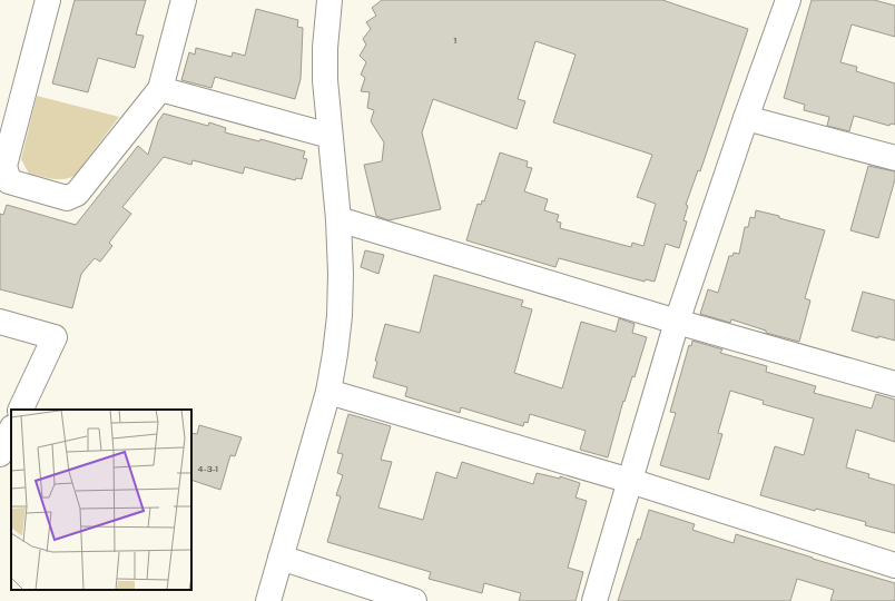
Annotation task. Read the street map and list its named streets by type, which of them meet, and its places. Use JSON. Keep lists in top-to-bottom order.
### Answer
{
  "house_numbers": ["1", "4-3-1"]
}
